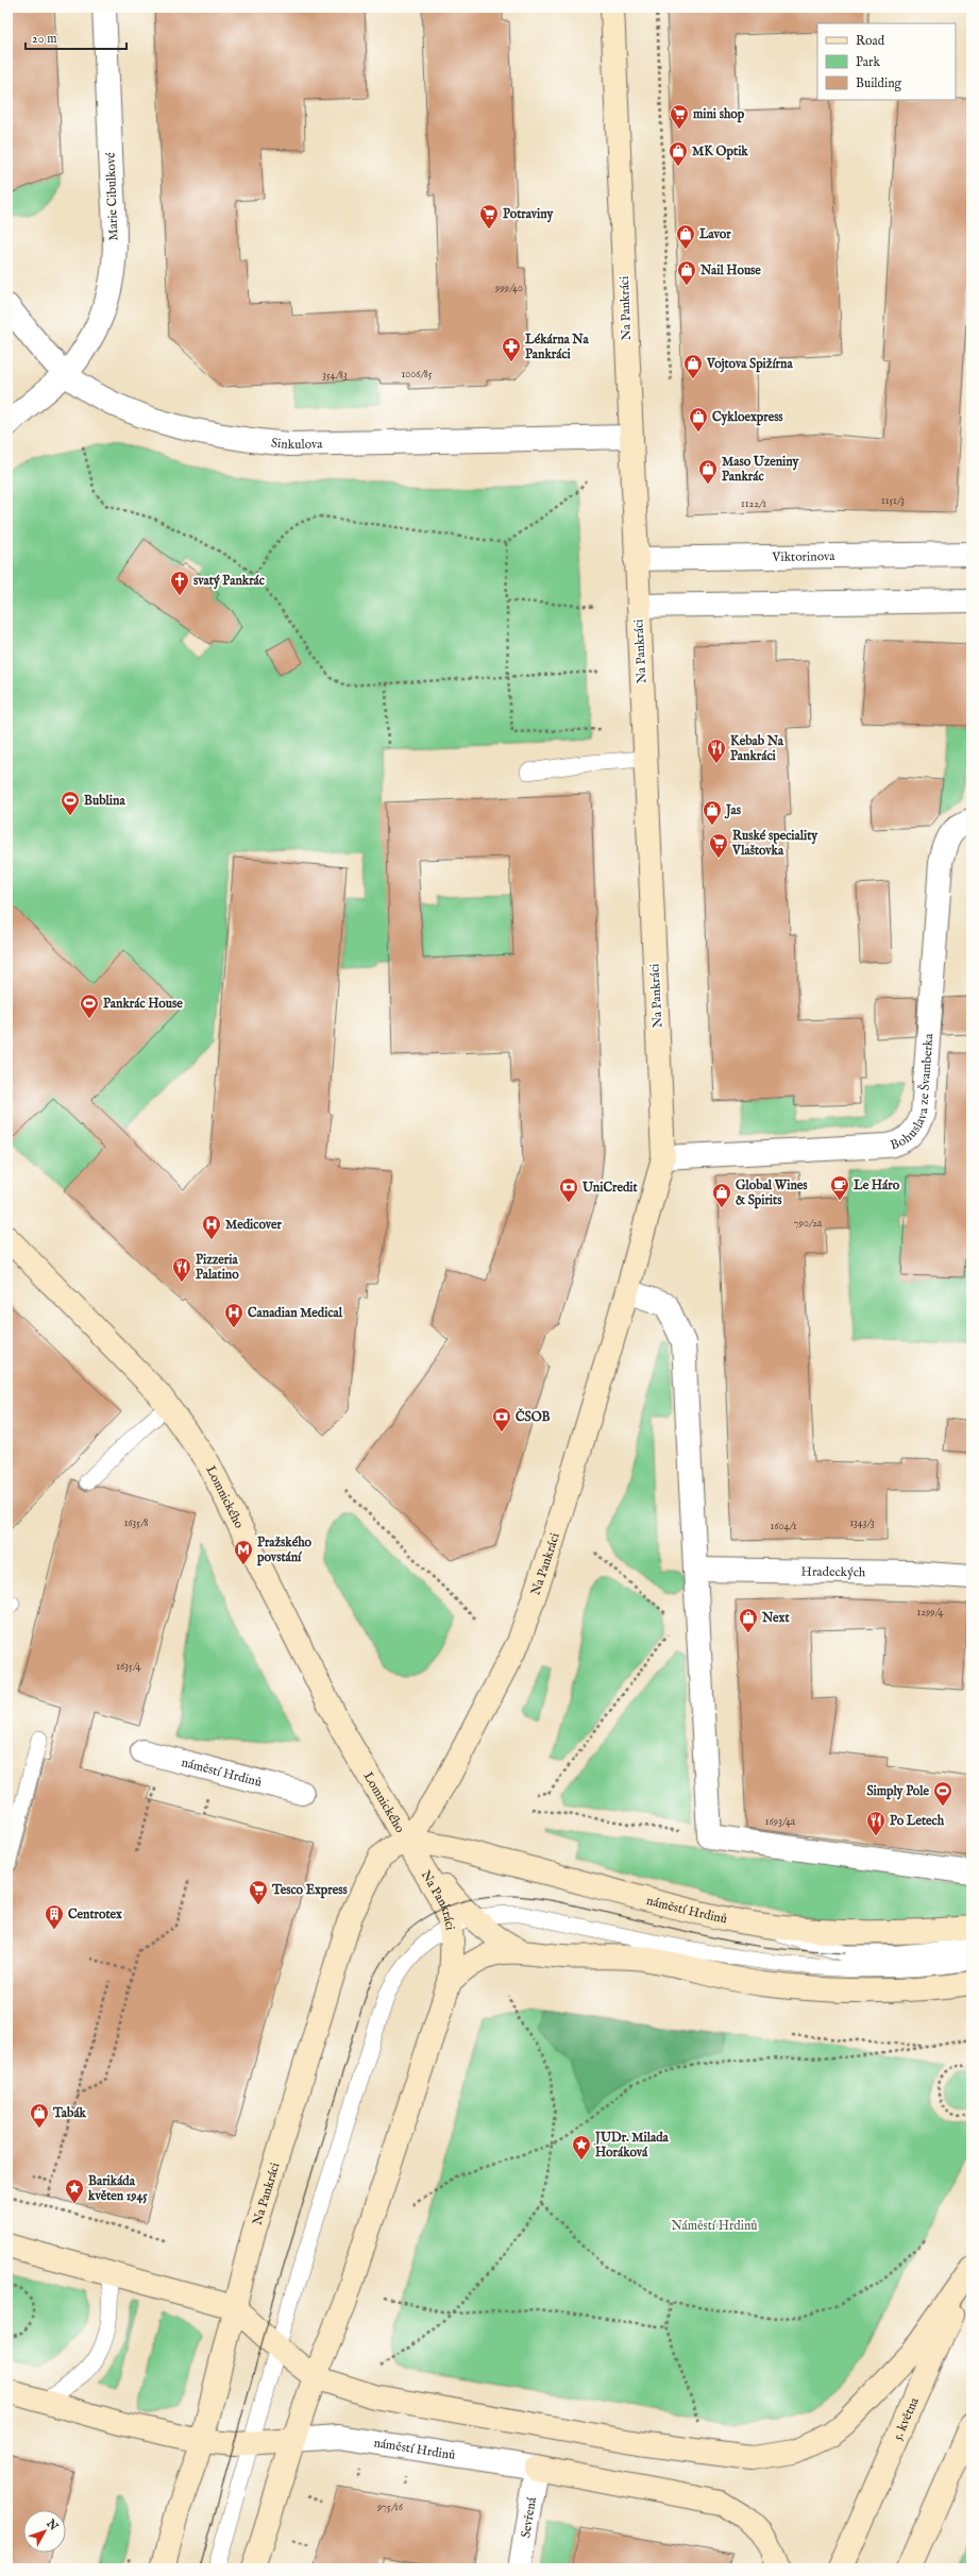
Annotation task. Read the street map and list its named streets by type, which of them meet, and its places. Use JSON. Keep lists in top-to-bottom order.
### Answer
{
  "streets": {
    "street": [
      "Marie Cibulkové",
      "Na Pankráci",
      "Sinkulova",
      "Viktorinova",
      "Bohuslava ze Švamberka",
      "Lomnického",
      "Hradeckých",
      "náměstí Hrdinů",
      "5. května",
      "Sevřená"
    ]
  },
  "crossings": [
    ["Marie Cibulkové", "Sinkulova"],
    ["Na Pankráci", "Sinkulova"],
    ["Na Pankráci", "Viktorinova"],
    ["Na Pankráci", "Bohuslava ze Švamberka"],
    ["Na Pankráci", "Lomnického"],
    ["Na Pankráci", "náměstí Hrdinů"],
    ["Lomnického", "náměstí Hrdinů"],
    ["náměstí Hrdinů", "Sevřená"]
  ],
  "parks": ["Náměstí Hrdinů"],
  "places": {
    "supermarket": [
      "mini shop",
      "Potraviny",
      "Ruské speciality Vlaštovka",
      "Tesco Express"
    ],
    "shop": [
      "MK Optik",
      "Lavor",
      "Nail House",
      "Vojtova Spižírna",
      "Cykloexpress",
      "Maso Uzeniny Pankrác",
      "Jas",
      "Global Wines & Spirits",
      "Next",
      "Tabák"
    ],
    "pharmacy": ["Lékárna Na Pankráci"],
    "church": ["svatý Pankrác"],
    "restaurant": ["Kebab Na Pankráci", "Pizzeria Palatino", "Po Letech"],
    "sports": ["Bublina", "Pankrác House", "Simply Pole"],
    "cafe": ["Le Háro"],
    "bank": ["UniCredit", "ČSOB"],
    "hospital": ["Medicover", "Canadian Medical"],
    "metro station": ["Pražského povstání"],
    "building": ["Centrotex"],
    "place": ["JUDr. Milada Horáková", "Barikáda květen 1945"]
  },
  "house_numbers": [
    "999/40",
    "1006/85",
    "354/83",
    "1151/3",
    "1122/1",
    "790/2a",
    "1635/8",
    "1343/3",
    "1604/1",
    "1299/4",
    "1635/4",
    "1693/4a",
    "975/16"
  ],
  "legend": ["Road", "Park", "Building"],
  "scale_bar": "20 m",
  "north": "top right"
}
